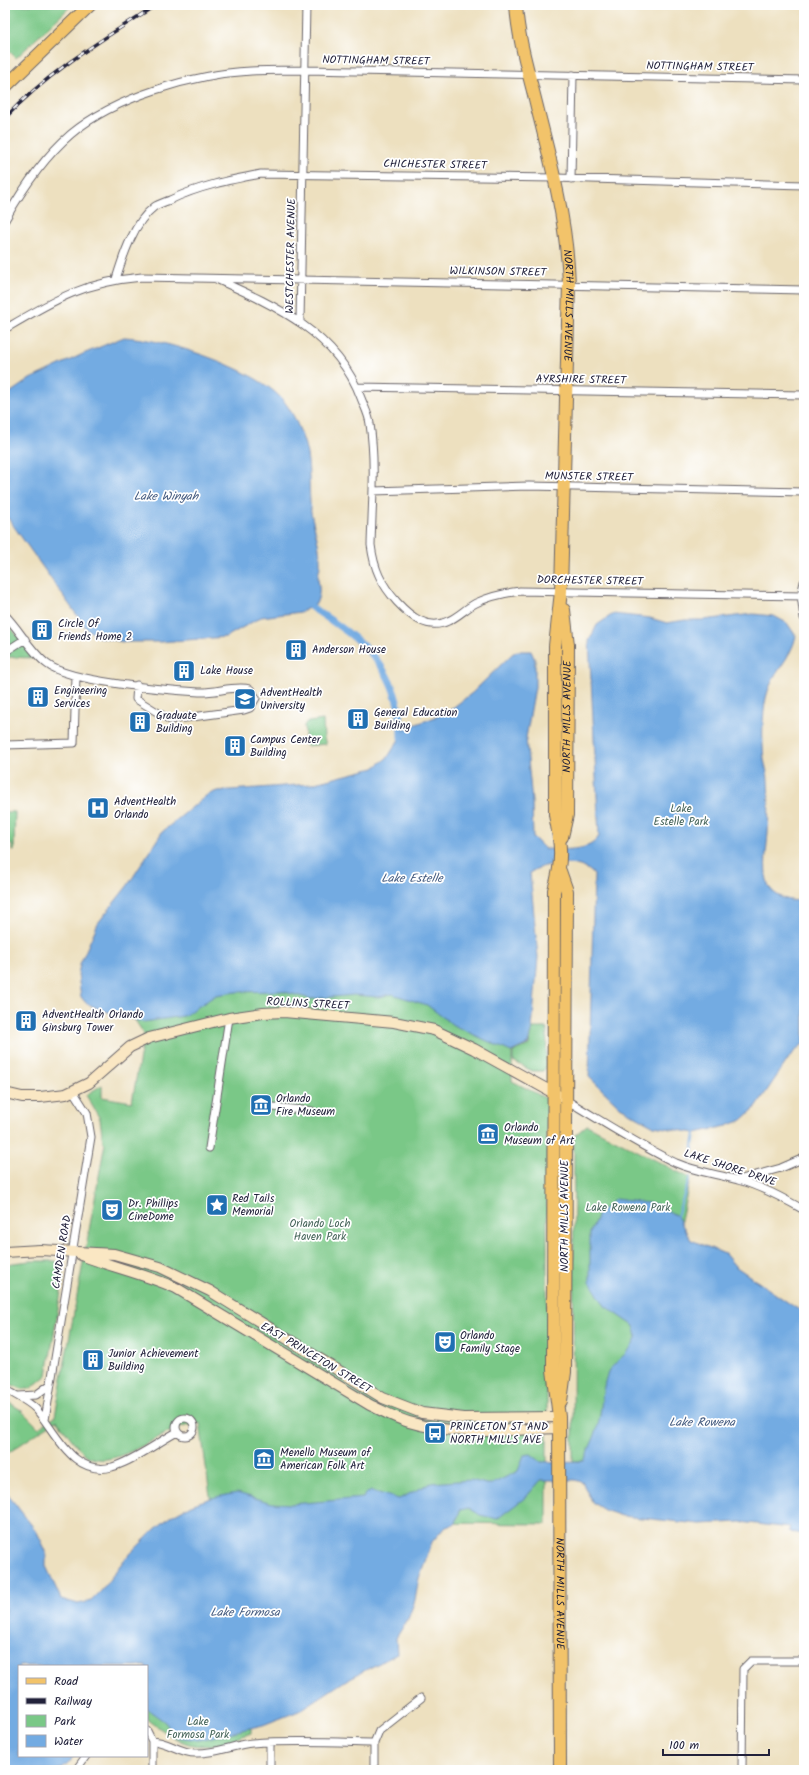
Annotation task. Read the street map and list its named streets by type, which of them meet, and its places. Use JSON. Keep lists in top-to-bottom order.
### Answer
{
  "streets": {
    "main road": ["NORTH MILLS AVENUE", "ROLLINS STREET", "EAST PRINCETON STREET"],
    "street": [
      "NOTTINGHAM STREET",
      "CHICHESTER STREET",
      "WESTCHESTER AVENUE",
      "WILKINSON STREET",
      "AYRSHIRE STREET",
      "MUNSTER STREET",
      "DORCHESTER STREET",
      "LAKE SHORE DRIVE",
      "CAMDEN ROAD"
    ]
  },
  "crossings": [
    ["NOTTINGHAM STREET", "WESTCHESTER AVENUE"],
    ["NOTTINGHAM STREET", "NORTH MILLS AVENUE"],
    ["CHICHESTER STREET", "WESTCHESTER AVENUE"],
    ["CHICHESTER STREET", "WILKINSON STREET"],
    ["CHICHESTER STREET", "NORTH MILLS AVENUE"],
    ["WESTCHESTER AVENUE", "WILKINSON STREET"],
    ["WESTCHESTER AVENUE", "AYRSHIRE STREET"],
    ["WESTCHESTER AVENUE", "MUNSTER STREET"],
    ["WESTCHESTER AVENUE", "DORCHESTER STREET"],
    ["WILKINSON STREET", "NORTH MILLS AVENUE"],
    ["NORTH MILLS AVENUE", "AYRSHIRE STREET"],
    ["NORTH MILLS AVENUE", "MUNSTER STREET"],
    ["NORTH MILLS AVENUE", "DORCHESTER STREET"],
    ["NORTH MILLS AVENUE", "ROLLINS STREET"],
    ["NORTH MILLS AVENUE", "LAKE SHORE DRIVE"],
    ["NORTH MILLS AVENUE", "EAST PRINCETON STREET"],
    ["ROLLINS STREET", "LAKE SHORE DRIVE"],
    ["ROLLINS STREET", "CAMDEN ROAD"],
    ["CAMDEN ROAD", "EAST PRINCETON STREET"]
  ],
  "water": [
    "Lake Winyah",
    "Lake Estelle",
    "Lake Rowena",
    "Lake Formosa"
  ],
  "parks": [
    "Lake Estelle Park",
    "Lake Rowena Park",
    "Orlando Loch Haven Park",
    "Lake Formosa Park"
  ],
  "places": {
    "building": [
      "Circle Of Friends Home 2",
      "Anderson House",
      "Lake House",
      "Engineering Services",
      "General Education Building",
      "Graduate Building",
      "Campus Center Building",
      "AdventHealth Orlando Ginsburg Tower",
      "Junior Achievement Building"
    ],
    "school or university": ["AdventHealth University"],
    "hospital": ["AdventHealth Orlando"],
    "museum": ["Orlando Fire Museum", "Orlando Museum of Art", "Menello Museum of American Folk Art"],
    "place": ["Red Tails Memorial"],
    "theatre": ["Dr. Phillips CineDome", "Orlando Family Stage"],
    "bus stop": ["PRINCETON ST AND NORTH MILLS AVE"]
  },
  "legend": [
    "Road",
    "Railway",
    "Park",
    "Water"
  ],
  "scale_bar": "100 m"
}
